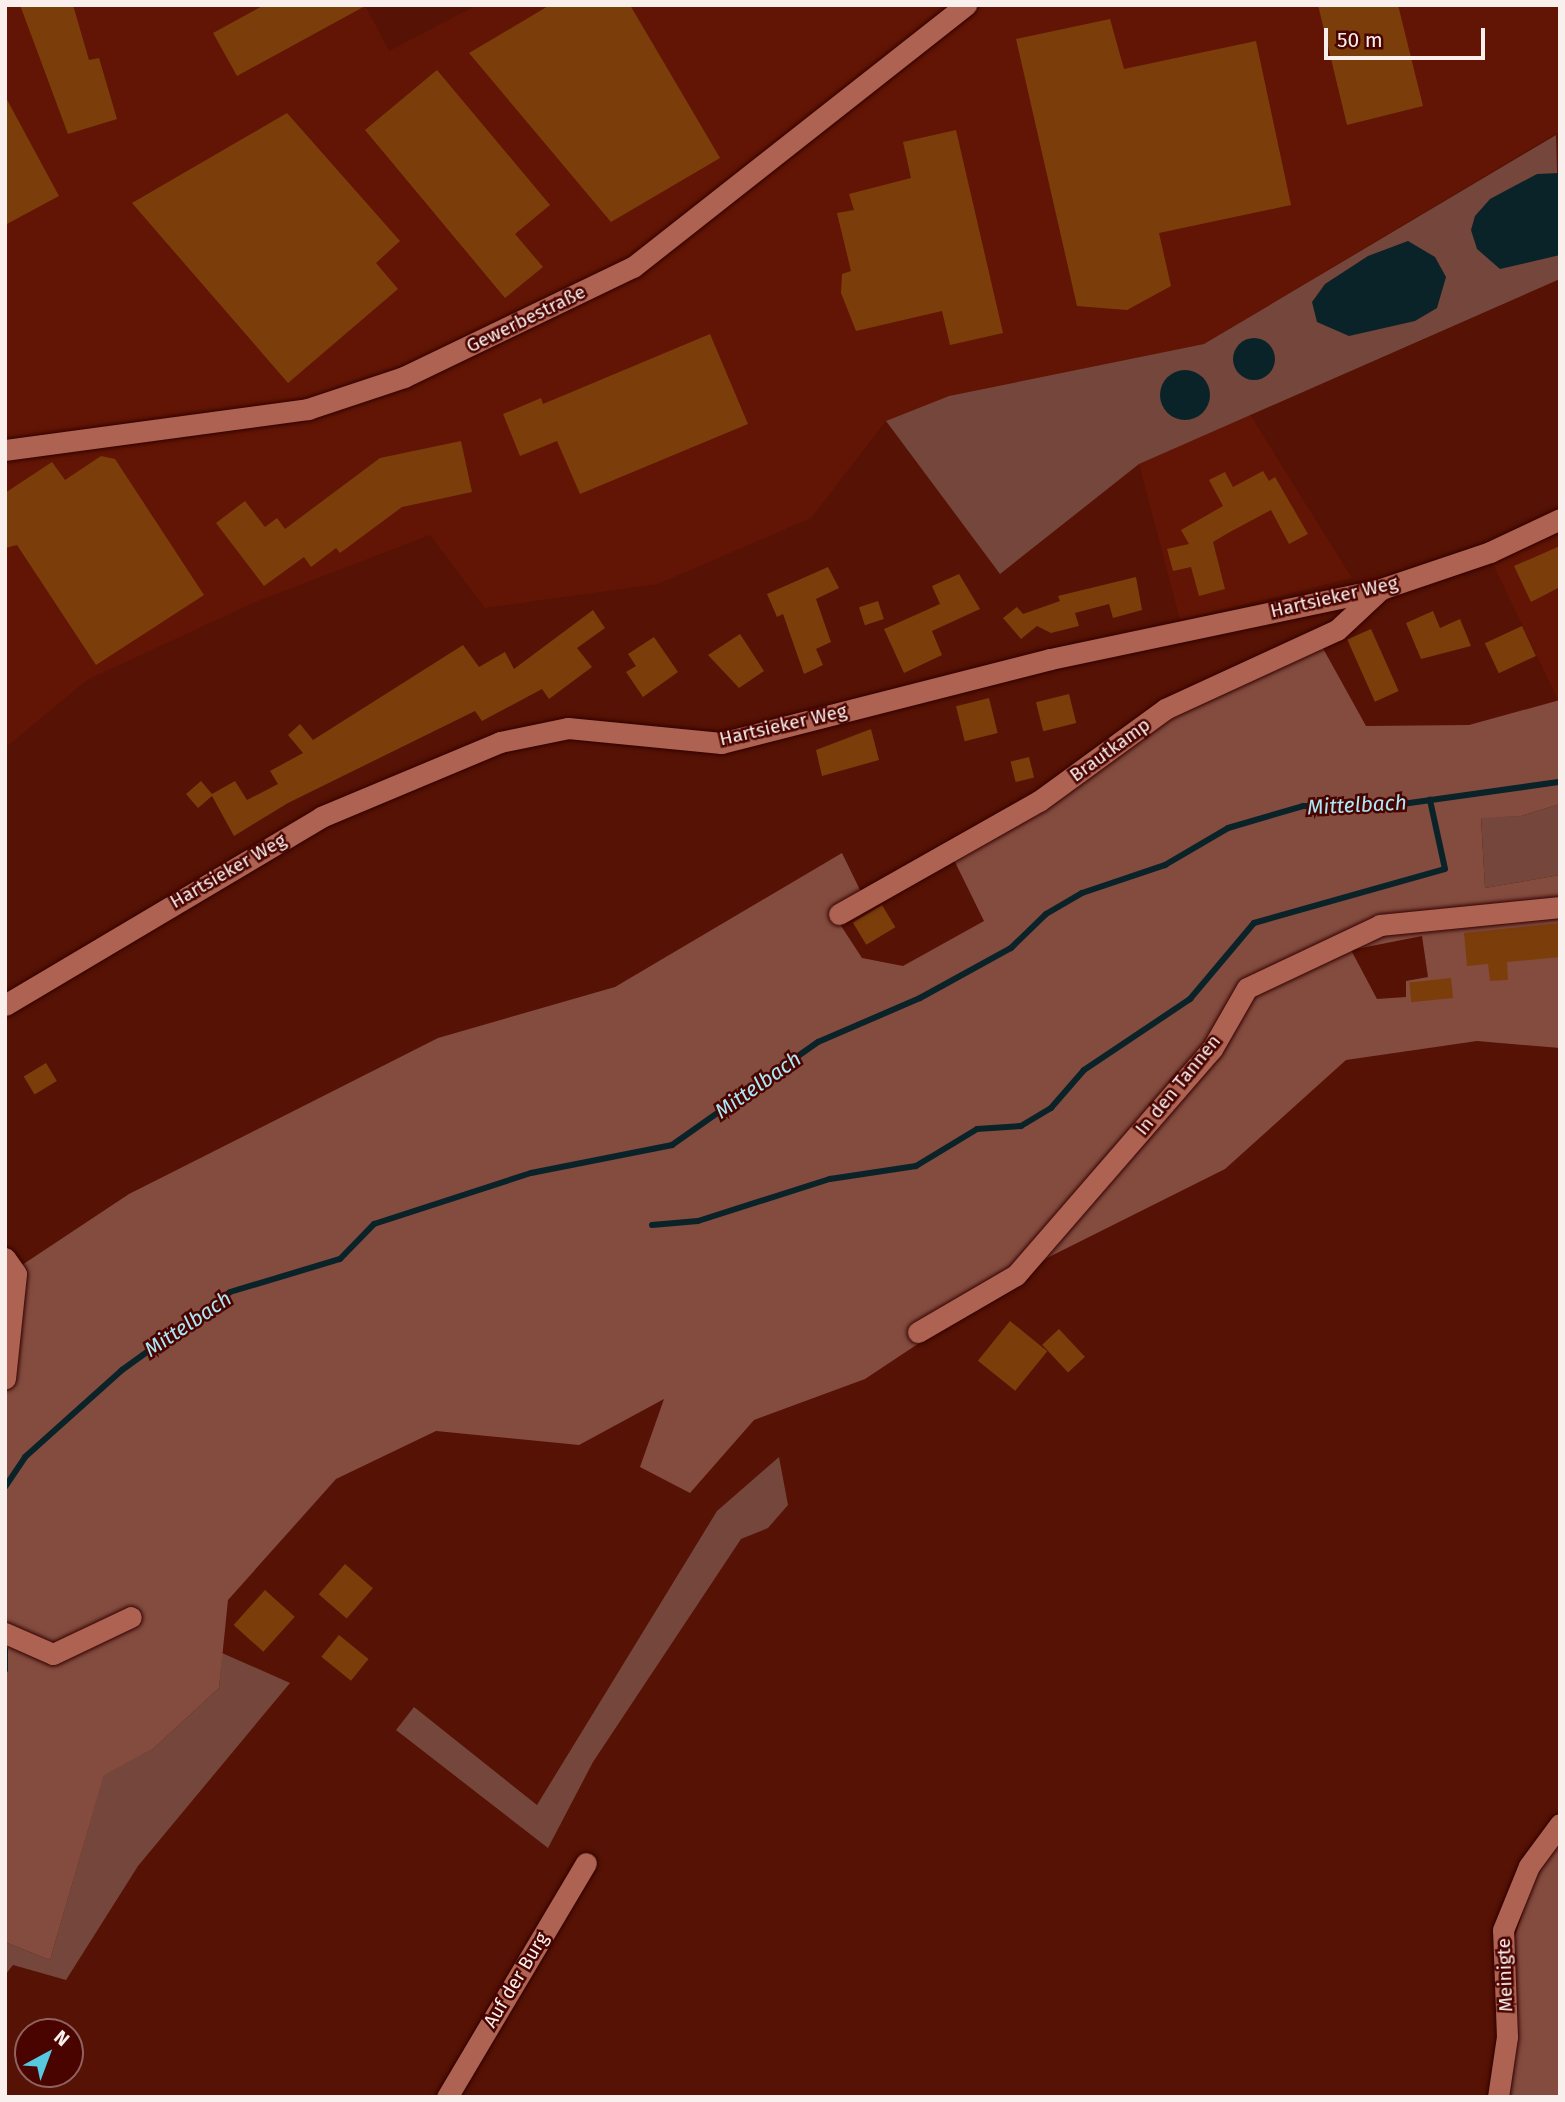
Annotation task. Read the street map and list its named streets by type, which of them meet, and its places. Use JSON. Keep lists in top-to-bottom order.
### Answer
{
  "streets": {
    "street": [
      "Gewerbestraße",
      "Hartsieker Weg",
      "Brautkamp",
      "In den Tannen",
      "Meinigte",
      "Auf der Burg"
    ]
  },
  "crossings": [
    ["Hartsieker Weg", "Brautkamp"]
  ],
  "water": ["Mittelbach"],
  "scale_bar": "50 m",
  "north": "top right"
}
